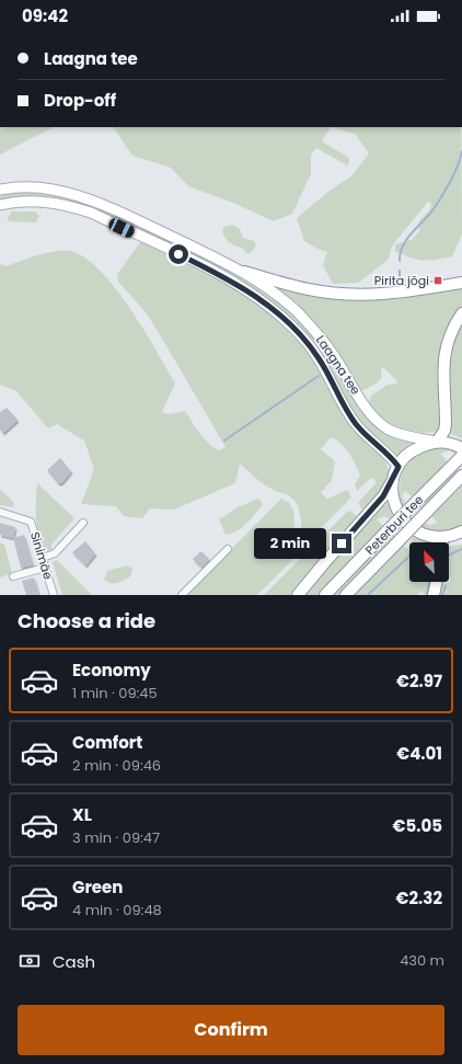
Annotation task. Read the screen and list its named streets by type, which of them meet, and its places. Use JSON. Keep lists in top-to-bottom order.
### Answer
{
  "streets": {
    "highway": ["Peterburi tee"],
    "main road": ["Laagna tee"],
    "street": ["Sinimäe"]
  },
  "places": {
    "transit": ["Pirita jõgi"]
  },
  "north": "top left",
  "page": {
    "status": "09:42",
    "banner": ["Laagna tee", "Drop-off"],
    "bubble": "2 min",
    "heading": "Choose a ride",
    "list": [
      {
        "name": "Economy",
        "note": "1 min · 09:45",
        "value": "€2.97"
      },
      {
        "name": "Comfort",
        "note": "2 min · 09:46",
        "value": "€4.01"
      },
      {
        "name": "XL",
        "note": "3 min · 09:47",
        "value": "€5.05"
      },
      {
        "name": "Green",
        "note": "4 min · 09:48",
        "value": "€2.32"
      }
    ],
    "pay": ["Cash", "430 m"],
    "buttons": "Confirm"
  }
}
